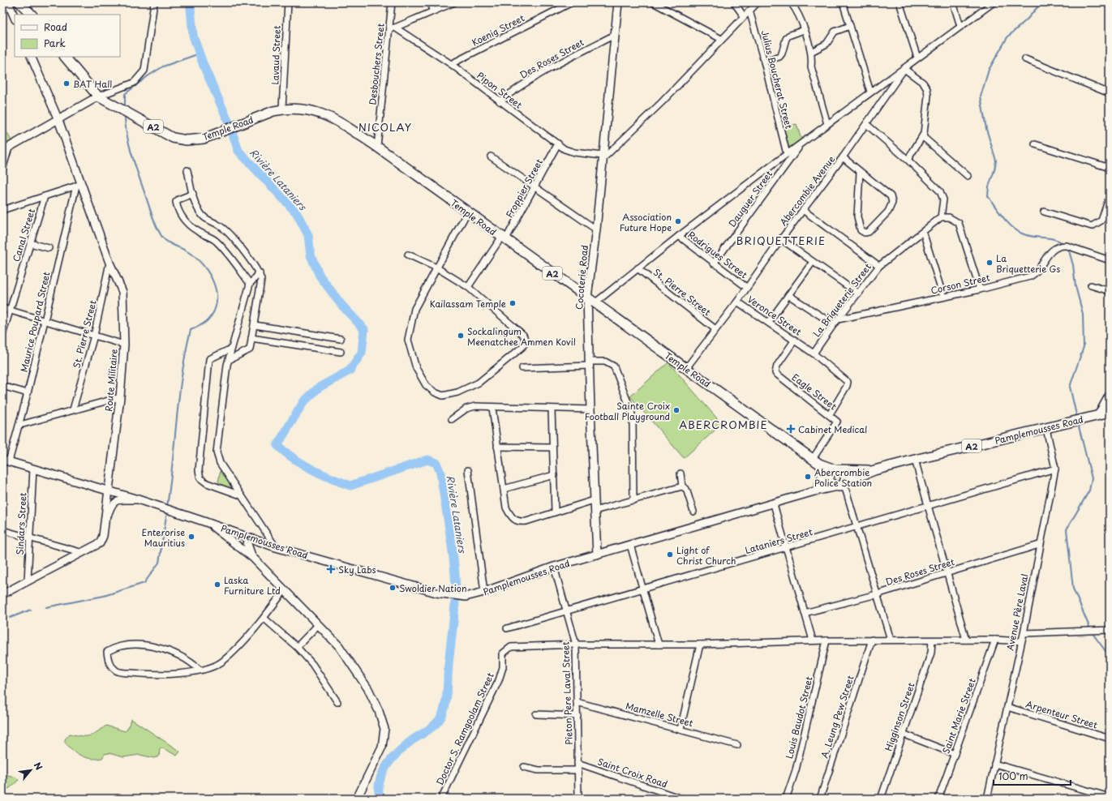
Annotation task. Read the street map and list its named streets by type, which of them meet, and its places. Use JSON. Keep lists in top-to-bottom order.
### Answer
{
  "streets": {
    "main road": [
      "A2",
      "Temple Road",
      "Cocoterie Road",
      "Route Militaire",
      "Pamplemousses Road"
    ],
    "street": [
      "Koenig Street",
      "Lavaud Street",
      "Des Roses Street",
      "Desbouchers Street",
      "Julius Boucherat Street",
      "Pipon Street",
      "Froppier Street",
      "Abercombie Avenue",
      "Dauguer Street",
      "Canal Street",
      "Rodrigues Street",
      "Corson Street",
      "St. Pierre Street",
      "La Briqueterie Street",
      "Veronce Street",
      "Maurice Poupard Street",
      "Eagle Street",
      "Sindars Street",
      "Lataniers Street",
      "Avenue Père Laval",
      "Pieton Pere Laval Street",
      "Mamzelle Street",
      "Arpenteur Street",
      "Saint Marie Street",
      "A. Leung Pew Street",
      "Higginson Street",
      "Louis Baudot Street",
      "Doctor S. Ramgoolam Street",
      "Saint Croix Road"
    ]
  },
  "crossings": [
    ["Koenig Street", "Pipon Street"],
    ["Lavaud Street", "Temple Road"],
    ["Des Roses Street", "Pipon Street"],
    ["Des Roses Street", "Cocoterie Road"],
    ["Des Roses Street", "Avenue Père Laval"],
    ["Desbouchers Street", "Pipon Street"],
    ["Desbouchers Street", "Temple Road"],
    ["Pipon Street", "Froppier Street"],
    ["Pipon Street", "Cocoterie Road"],
    ["A2", "Temple Road"],
    ["A2", "Pamplemousses Road"],
    ["Temple Road", "Froppier Street"],
    ["Temple Road", "Abercombie Avenue"],
    ["Temple Road", "Cocoterie Road"],
    ["Temple Road", "Eagle Street"],
    ["Temple Road", "Pamplemousses Road"],
    ["Abercombie Avenue", "Rodrigues Street"],
    ["Abercombie Avenue", "St. Pierre Street"],
    ["Abercombie Avenue", "Veronce Street"],
    ["Dauguer Street", "Rodrigues Street"],
    ["Cocoterie Road", "Pamplemousses Road"],
    ["Corson Street", "La Briqueterie Street"],
    ["St. Pierre Street", "Route Militaire"],
    ["La Briqueterie Street", "Veronce Street"],
    ["Veronce Street", "Eagle Street"],
    ["Maurice Poupard Street", "Route Militaire"],
    ["Maurice Poupard Street", "Pamplemousses Road"],
    ["Route Militaire", "Pamplemousses Road"],
    ["Route Militaire", "Sindars Street"],
    ["Pamplemousses Road", "Sindars Street"],
    ["Pamplemousses Road", "Avenue Père Laval"],
    ["Pamplemousses Road", "Pieton Pere Laval Street"],
    ["Lataniers Street", "Avenue Père Laval"],
    ["Lataniers Street", "Pieton Pere Laval Street"],
    ["Avenue Père Laval", "Arpenteur Street"],
    ["Pieton Pere Laval Street", "Mamzelle Street"],
    ["Pieton Pere Laval Street", "Doctor S. Ramgoolam Street"],
    ["Pieton Pere Laval Street", "Saint Croix Road"]
  ],
  "districts": ["NICOLAY", "BRIQUETTERIE", "ABERCROMBIE"],
  "water": ["Rivière Lataniers"],
  "places": {
    "other": [
      "BAT Hall",
      "Association Future Hope",
      "La Briquetterie Gs",
      "Kailassam Temple",
      "Sockalingum Meenatchee Ammen Kovil",
      "Sainte Croix Football Playground",
      "Abercrombie Police Station",
      "Enterorise Mauritius",
      "Light of Christ Church",
      "Laska Furniture Ltd",
      "Swoldier Nation"
    ],
    "health": ["Cabinet Medical", "Sky Labs"]
  },
  "legend": ["Road", "Park"],
  "scale_bar": "100 m",
  "north": "top right"
}
